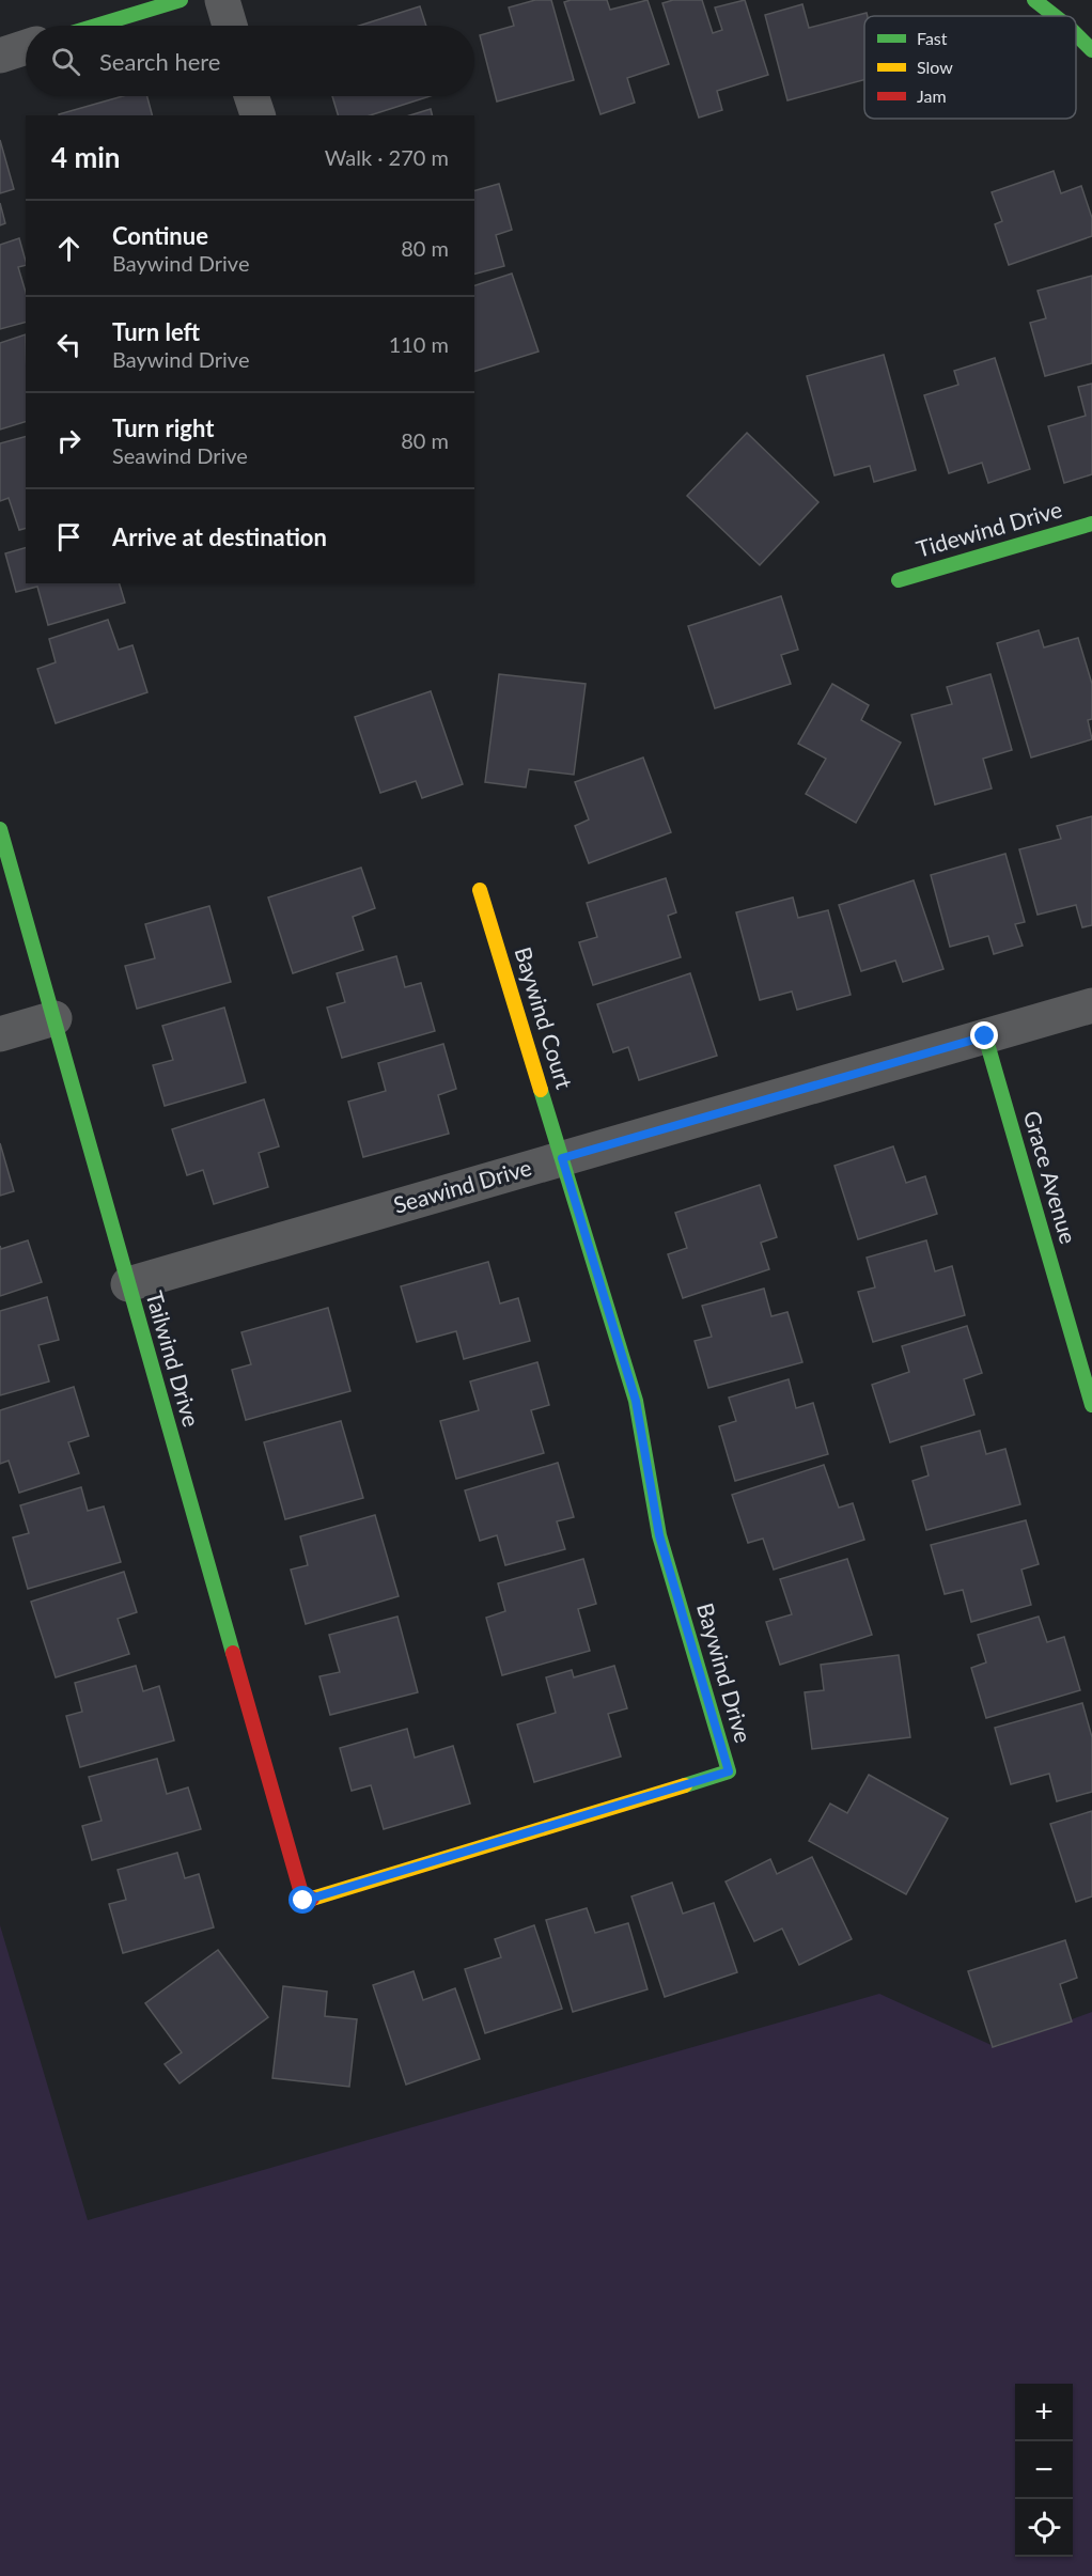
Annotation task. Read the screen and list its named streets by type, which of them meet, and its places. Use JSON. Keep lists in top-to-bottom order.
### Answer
{
  "streets": {
    "street": [
      "Tidewind Drive",
      "Baywind Court",
      "Grace Avenue",
      "Seawind Drive",
      "Tailwind Drive",
      "Baywind Drive"
    ]
  },
  "crossings": [
    ["Baywind Court", "Seawind Drive"],
    ["Baywind Court", "Baywind Drive"],
    ["Grace Avenue", "Seawind Drive"],
    ["Seawind Drive", "Tailwind Drive"],
    ["Seawind Drive", "Baywind Drive"],
    ["Tailwind Drive", "Baywind Drive"]
  ],
  "legend": ["Fast", "Slow", "Jam"],
  "page": {
    "search": "Search here",
    "heading": ["4 min", "Walk · 270 m"],
    "list": [
      ["Continue", "Baywind Drive", "80 m"],
      ["Turn left", "Baywind Drive", "110 m"],
      ["Turn right", "Seawind Drive", "80 m"],
      "Arrive at destination"
    ],
    "map_buttons": ["+", "−"]
  }
}
